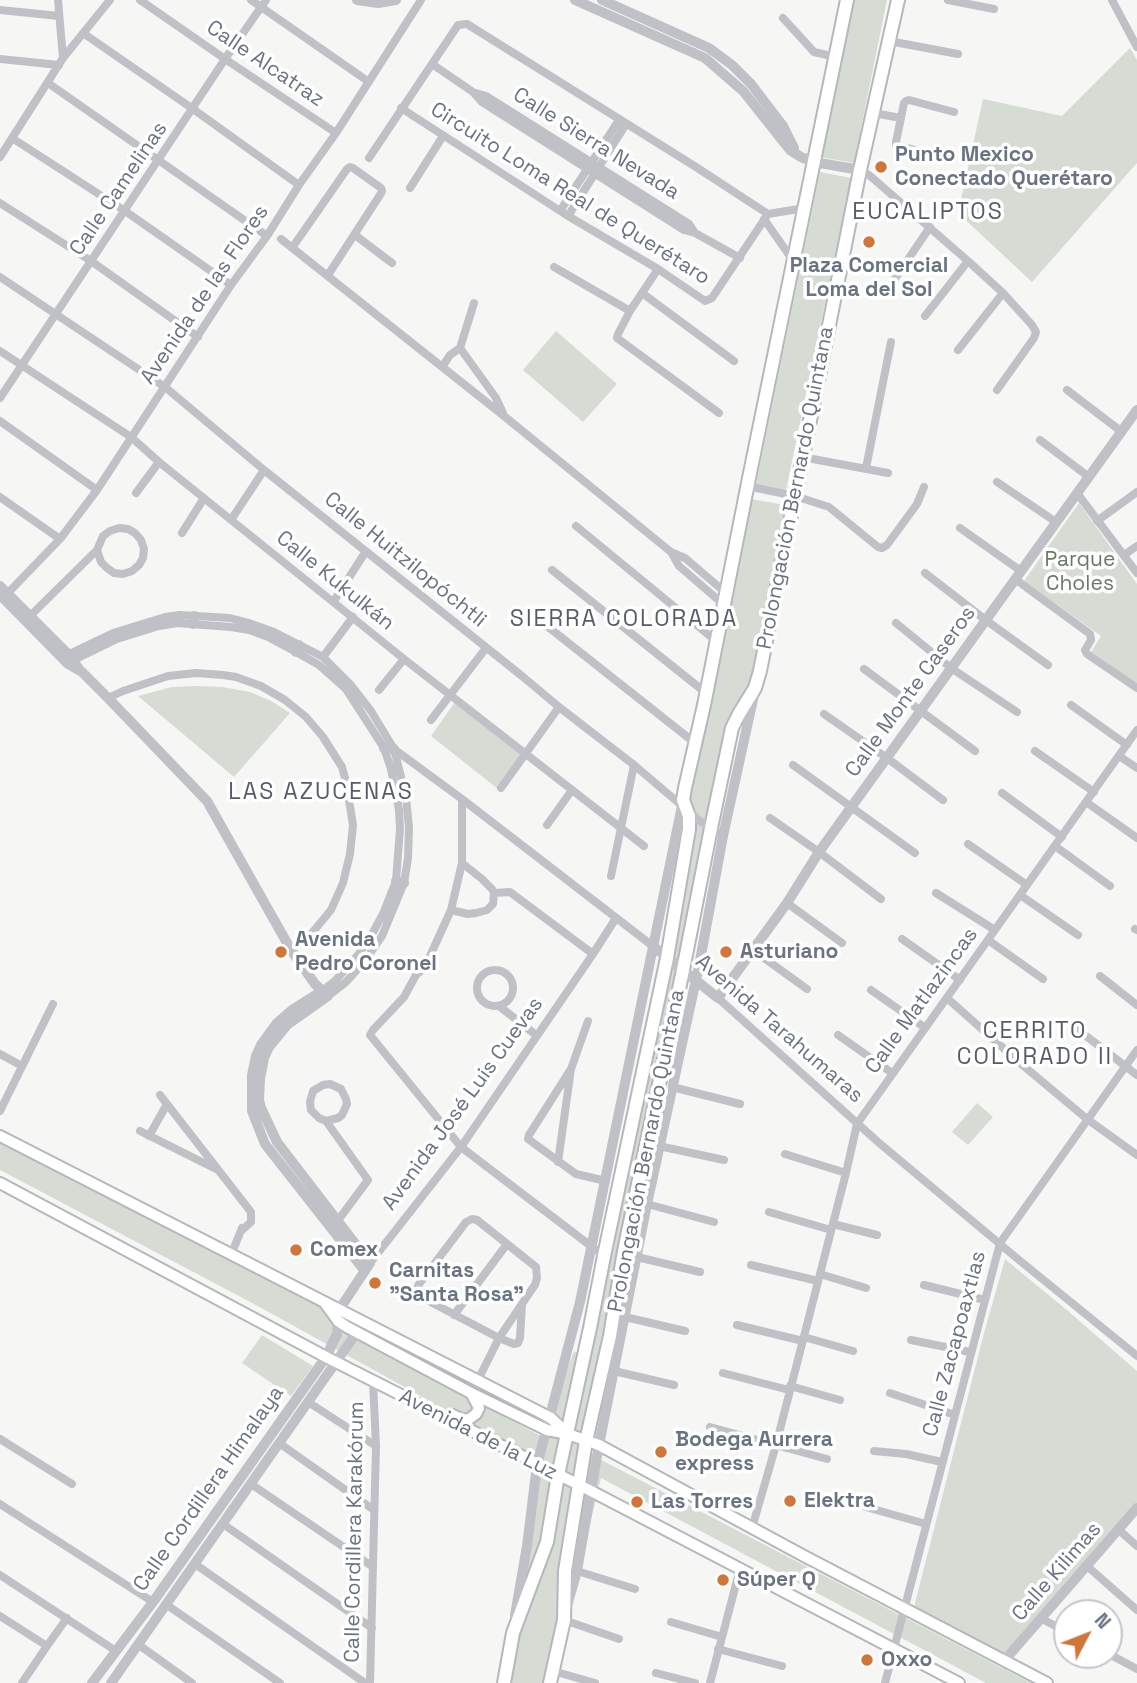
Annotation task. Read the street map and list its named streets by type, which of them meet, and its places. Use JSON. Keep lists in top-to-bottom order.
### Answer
{
  "streets": {
    "main road": ["Prolongación Bernardo Quintana", "Avenida de la Luz"],
    "street": [
      "Calle Alcatraz",
      "Calle Sierra Nevada",
      "Calle Camelinas",
      "Circuito Loma Real de Querétaro",
      "Avenida de las Flores",
      "Calle Huitzilopóchtli",
      "Calle Kukulkán",
      "Calle Monte Caseros",
      "Calle Matlazincas",
      "Avenida Tarahumaras",
      "Avenida José Luis Cuevas",
      "Calle Zacapoaxtlas",
      "Calle Cordillera Himalaya",
      "Calle Cordillera Karakórum",
      "Calle Kilimas"
    ]
  },
  "crossings": [
    ["Calle Alcatraz", "Calle Camelinas"],
    ["Calle Alcatraz", "Avenida de las Flores"],
    ["Calle Sierra Nevada", "Circuito Loma Real de Querétaro"],
    ["Calle Camelinas", "Calle Huitzilopóchtli"],
    ["Calle Camelinas", "Calle Kukulkán"],
    ["Circuito Loma Real de Querétaro", "Prolongación Bernardo Quintana"],
    ["Avenida de las Flores", "Calle Huitzilopóchtli"],
    ["Avenida de las Flores", "Calle Kukulkán"],
    ["Prolongación Bernardo Quintana", "Calle Huitzilopóchtli"],
    ["Prolongación Bernardo Quintana", "Avenida Tarahumaras"],
    ["Prolongación Bernardo Quintana", "Avenida de la Luz"],
    ["Calle Monte Caseros", "Avenida Tarahumaras"],
    ["Calle Matlazincas", "Avenida Tarahumaras"],
    ["Calle Matlazincas", "Avenida de la Luz"],
    ["Avenida Tarahumaras", "Avenida José Luis Cuevas"],
    ["Avenida Tarahumaras", "Calle Zacapoaxtlas"],
    ["Avenida José Luis Cuevas", "Avenida de la Luz"],
    ["Avenida José Luis Cuevas", "Calle Cordillera Himalaya"],
    ["Calle Zacapoaxtlas", "Avenida de la Luz"],
    ["Avenida de la Luz", "Calle Cordillera Himalaya"],
    ["Avenida de la Luz", "Calle Cordillera Karakórum"],
    ["Avenida de la Luz", "Calle Kilimas"]
  ],
  "districts": [
    "EUCALIPTOS",
    "SIERRA COLORADA",
    "LAS AZUCENAS",
    "CERRITO COLORADO II"
  ],
  "parks": ["Parque Choles"],
  "places": [
    "Punto Mexico Conectado Querétaro",
    "Plaza Comercial Loma del Sol",
    "Avenida Pedro Coronel",
    "Asturiano",
    "Comex",
    "Carnitas \"Santa Rosa\"",
    "Bodega Aurrera express",
    "Elektra",
    "Las Torres",
    "Súper Q",
    "Oxxo"
  ],
  "north": "top right"
}
